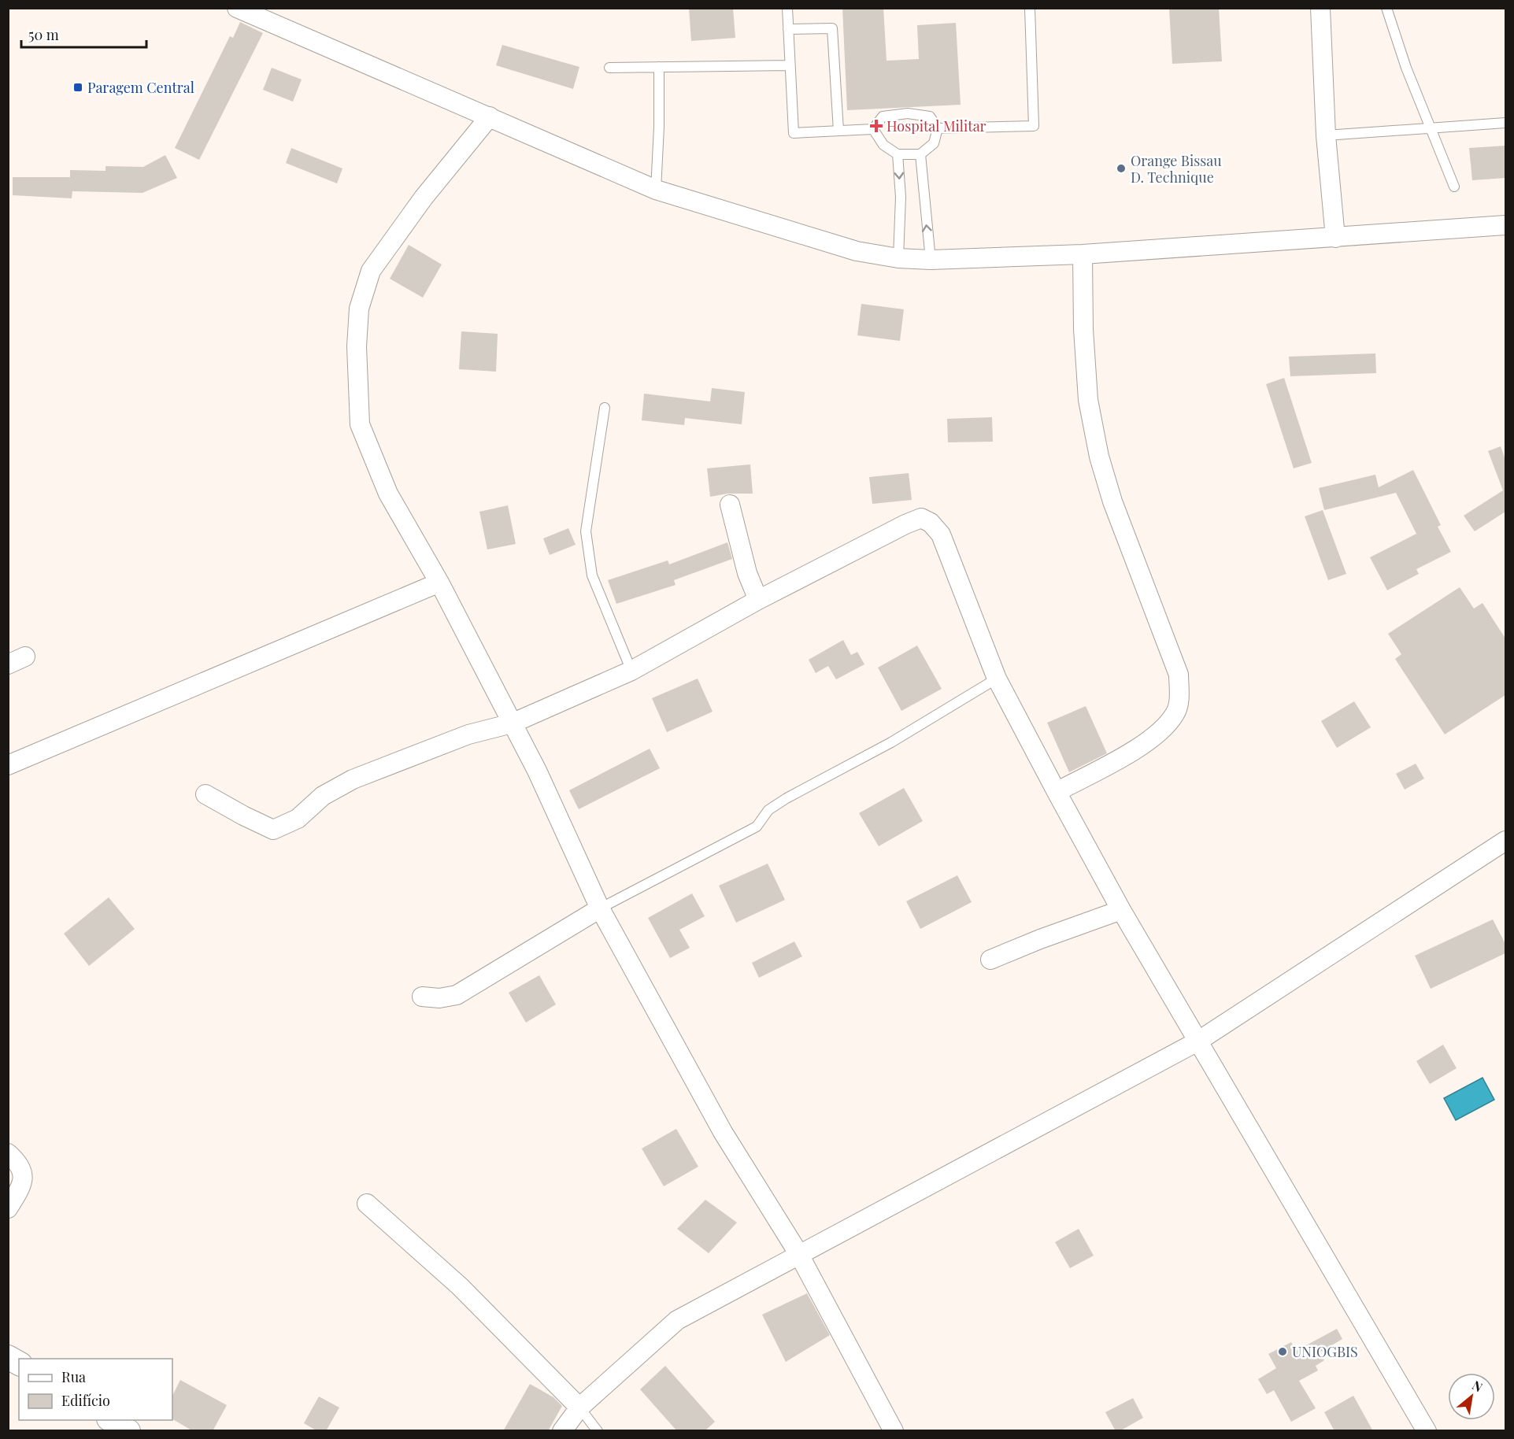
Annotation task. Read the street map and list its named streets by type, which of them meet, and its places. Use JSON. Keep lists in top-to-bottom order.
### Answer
{
  "places": {
    "transit": ["Paragem Central"],
    "health": ["Hospital Militar"],
    "other": ["Orange Bissau D. Technique", "UNIOGBIS"]
  },
  "legend": ["Rua", "Edifício"],
  "scale_bar": "50 m",
  "north": "top right"
}
